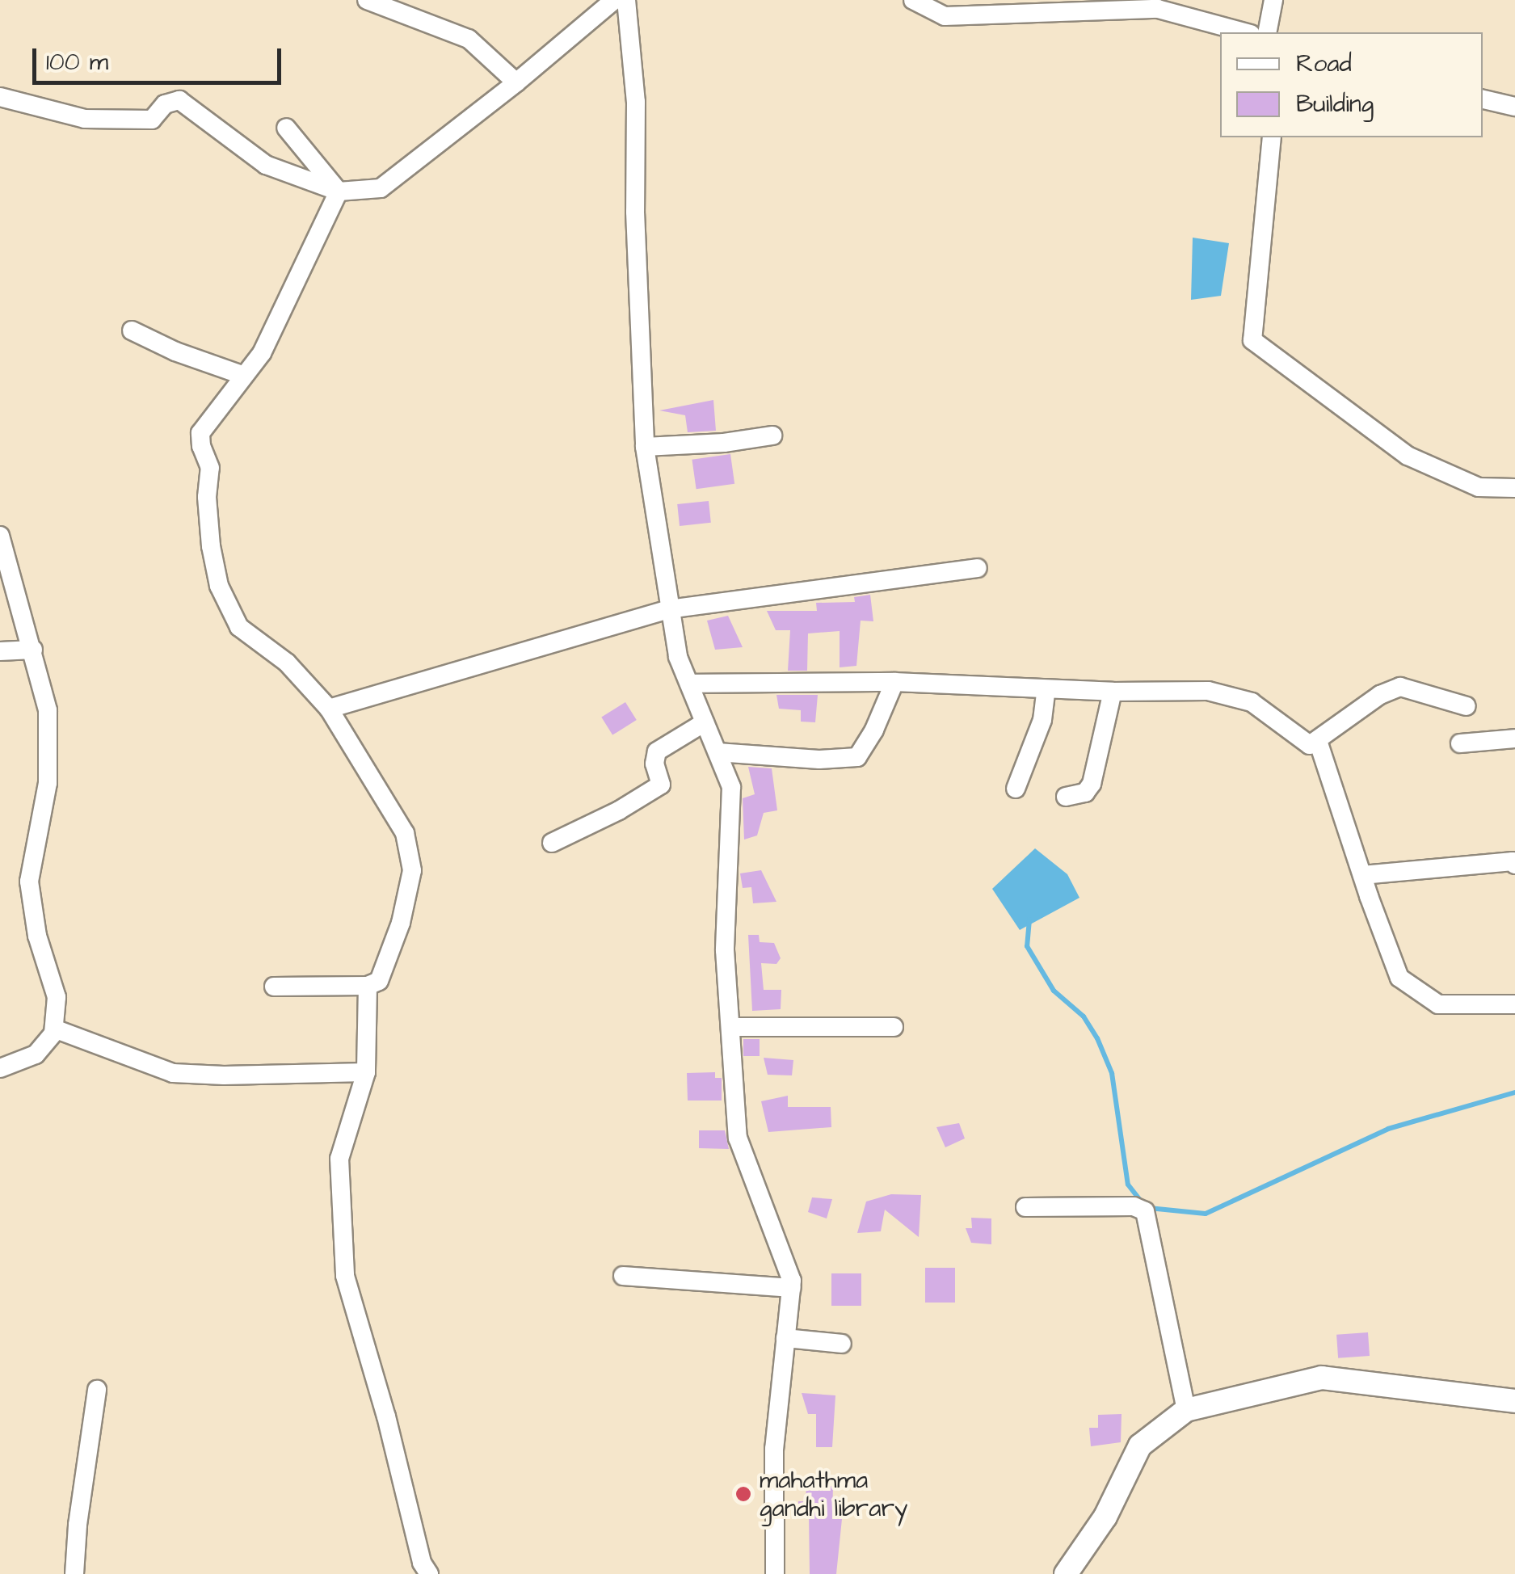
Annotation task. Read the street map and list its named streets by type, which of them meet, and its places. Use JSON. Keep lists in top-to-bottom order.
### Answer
{
  "places": ["mahathma gandhi library"],
  "legend": ["Road", "Building"],
  "scale_bar": "100 m"
}
